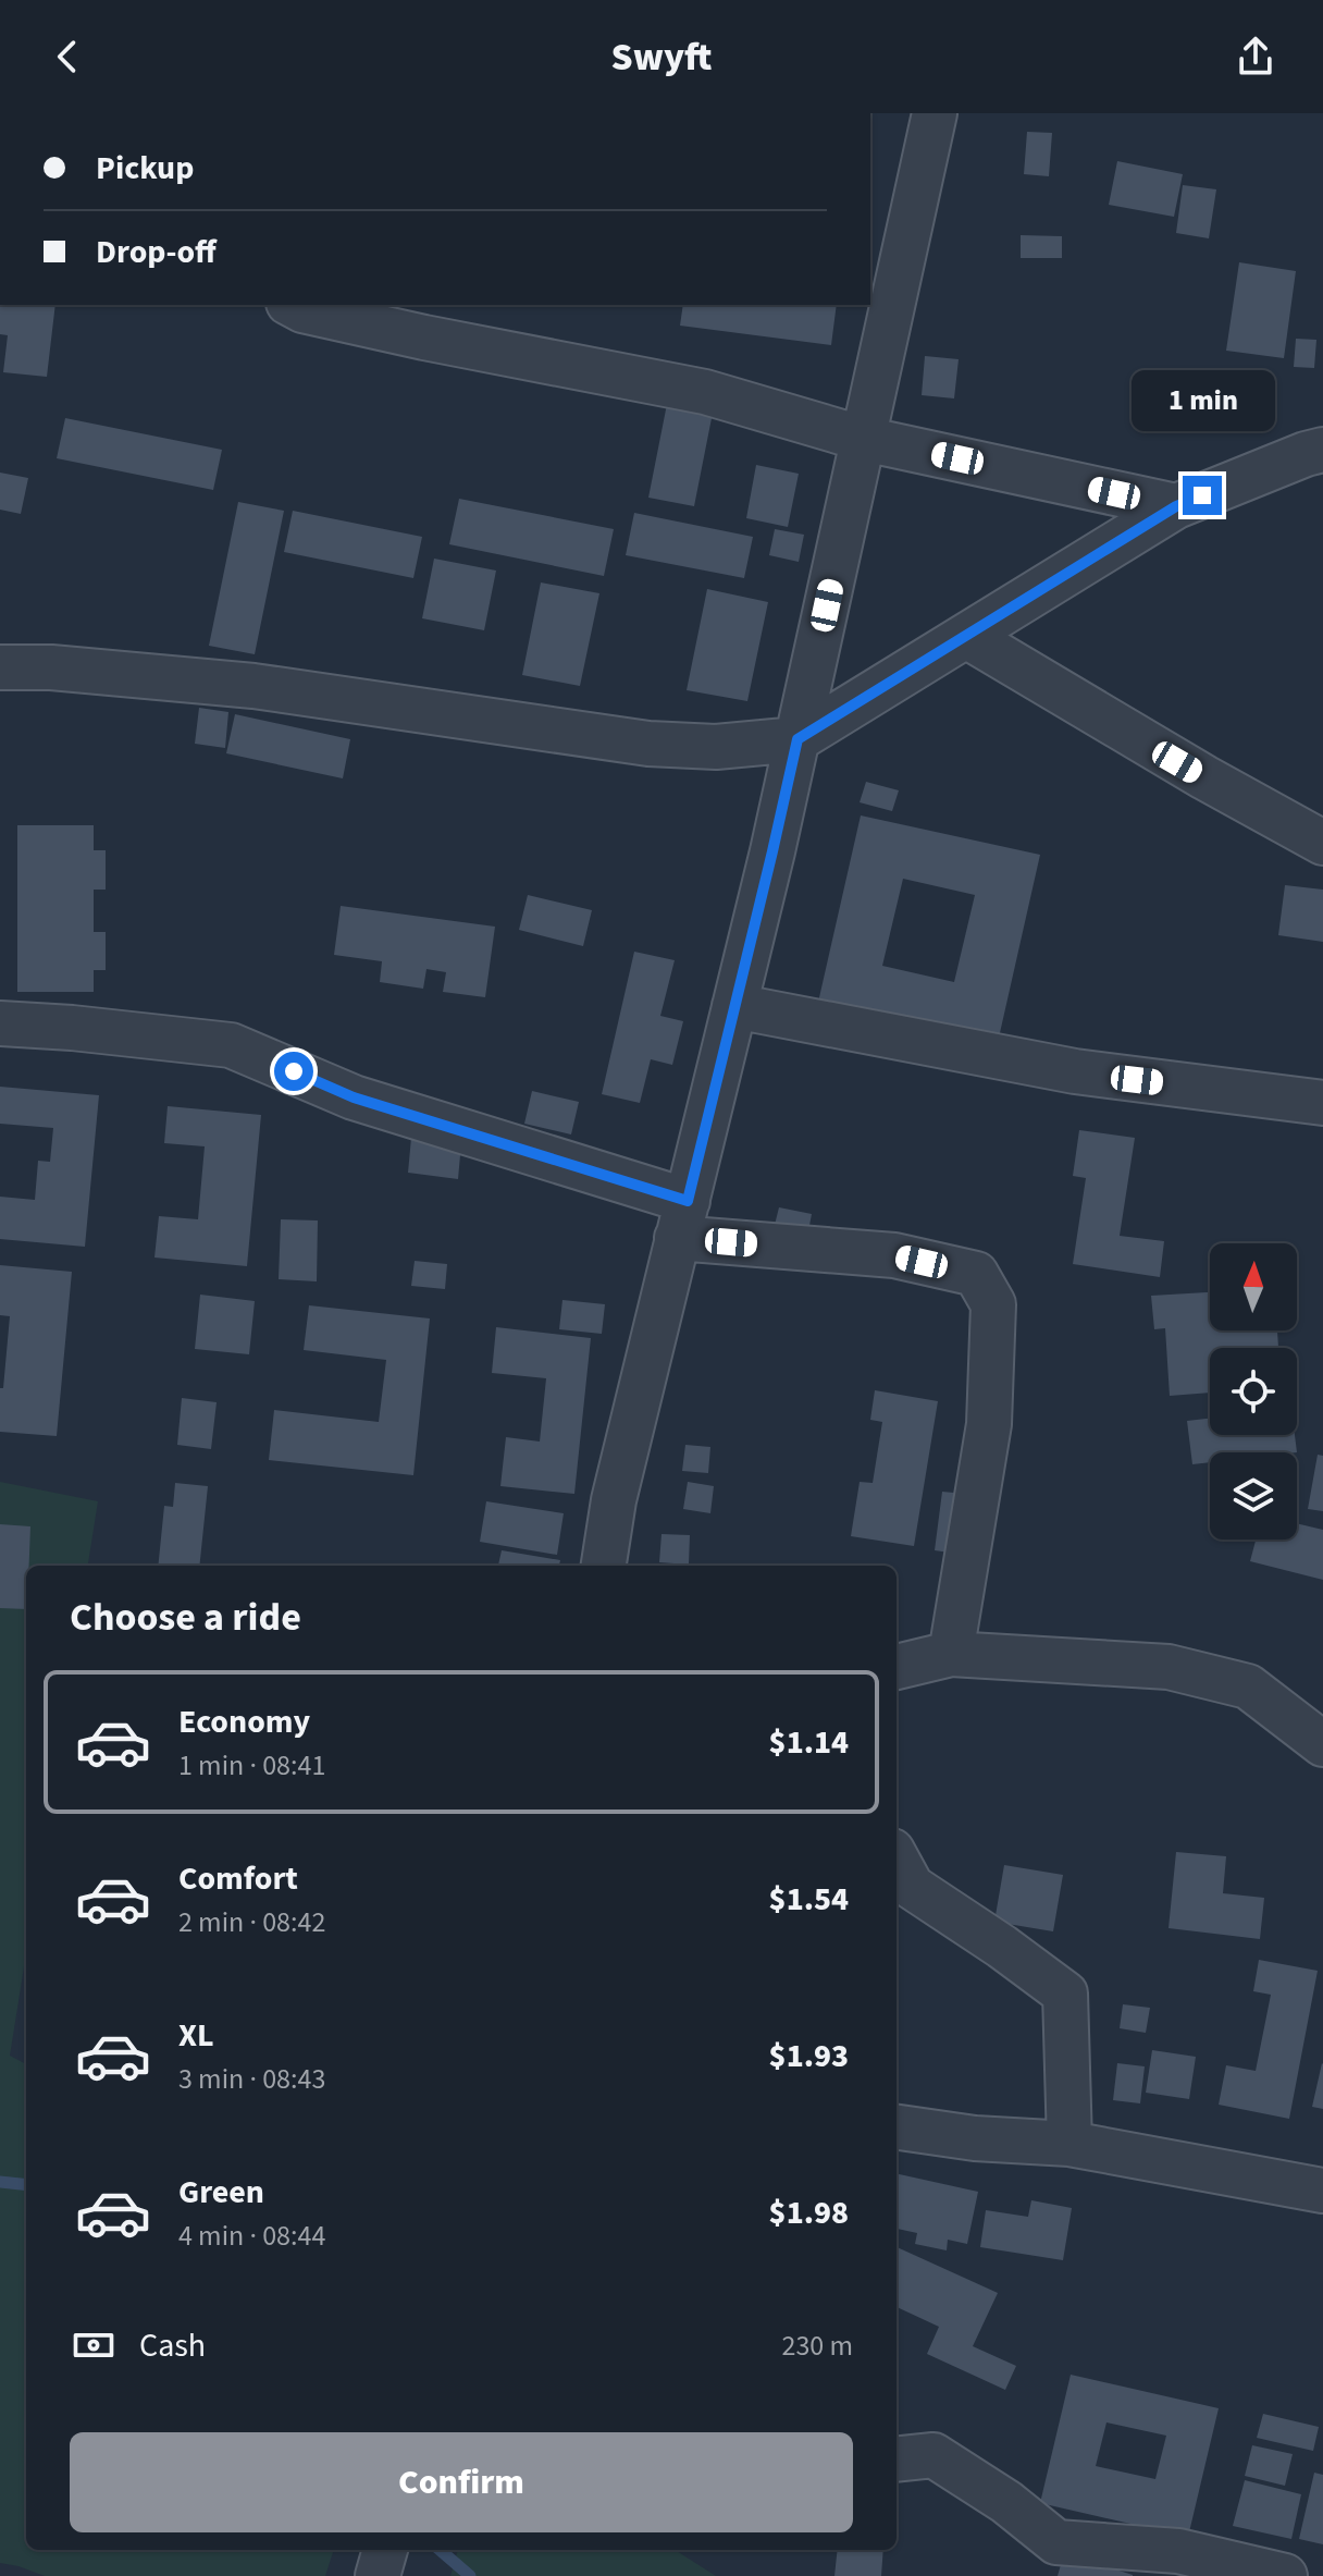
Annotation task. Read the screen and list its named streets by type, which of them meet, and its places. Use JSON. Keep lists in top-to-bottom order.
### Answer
{
  "north": "top",
  "page": {
    "header": "Swyft",
    "banner": ["Pickup", "Drop-off"],
    "bubble": "1 min",
    "heading": "Choose a ride",
    "list": [
      {
        "name": "Economy",
        "note": "1 min · 08:41",
        "value": "$1.14"
      },
      {
        "name": "Comfort",
        "note": "2 min · 08:42",
        "value": "$1.54"
      },
      {
        "name": "XL",
        "note": "3 min · 08:43",
        "value": "$1.93"
      },
      {
        "name": "Green",
        "note": "4 min · 08:44",
        "value": "$1.98"
      }
    ],
    "pay": ["Cash", "230 m"],
    "buttons": "Confirm"
  }
}
